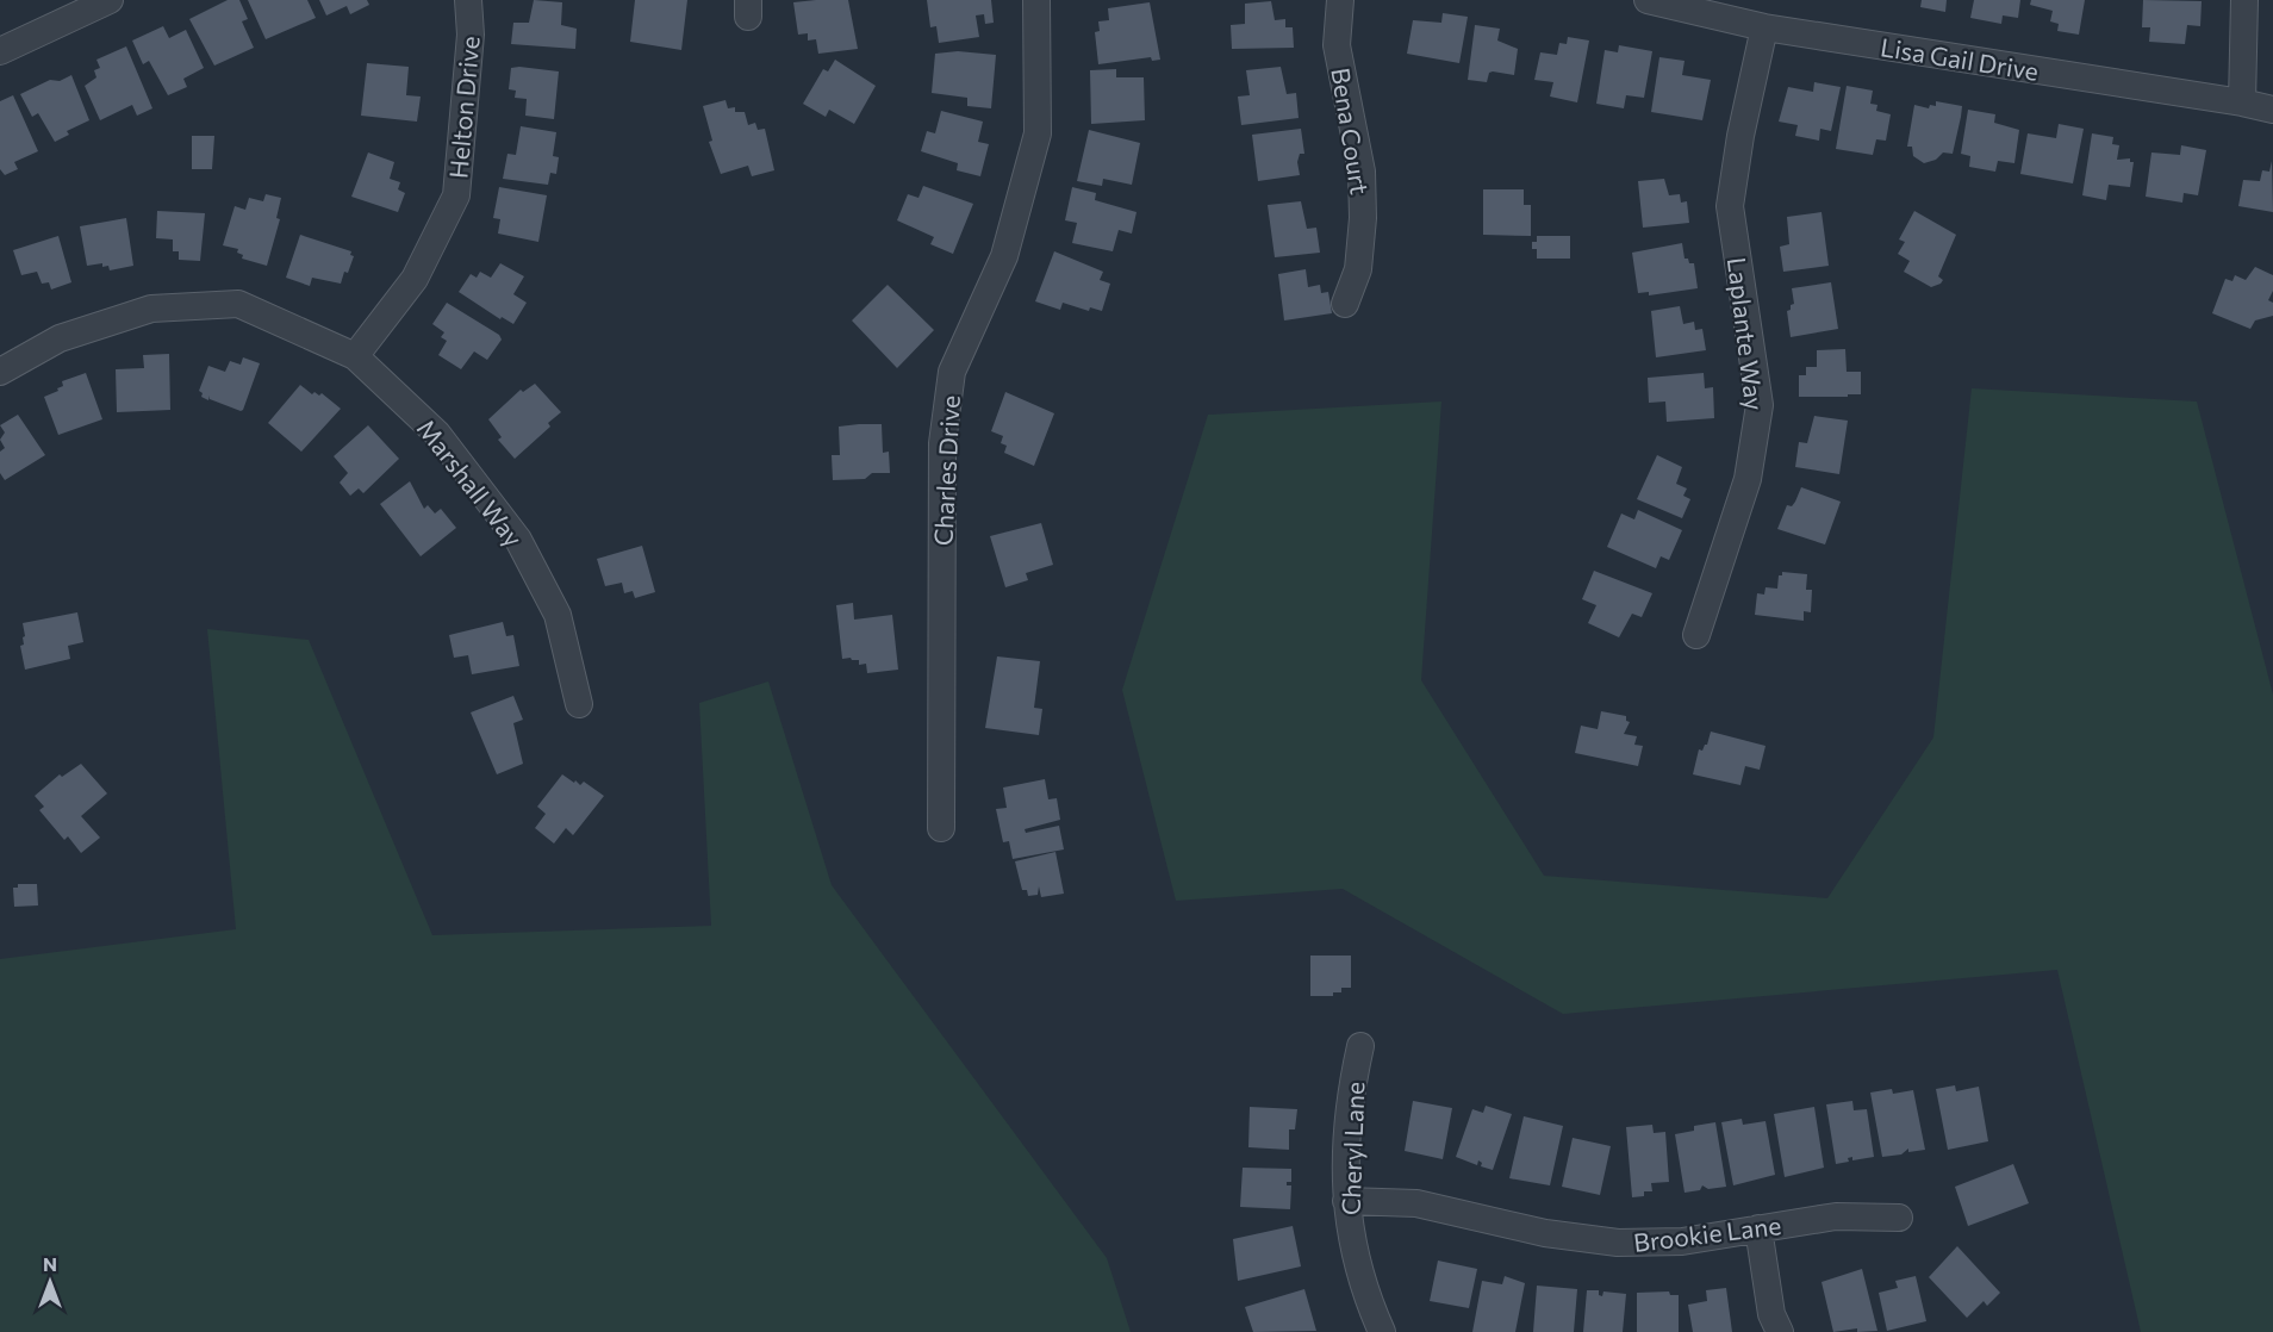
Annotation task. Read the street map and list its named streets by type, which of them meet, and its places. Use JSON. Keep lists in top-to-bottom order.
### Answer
{
  "streets": {
    "street": [
      "Lisa Gail Drive",
      "Helton Drive",
      "Bena Court",
      "Laplante Way",
      "Charles Drive",
      "Marshall Way",
      "Cheryl Lane",
      "Brookie Lane"
    ]
  },
  "crossings": [
    ["Lisa Gail Drive", "Laplante Way"],
    ["Helton Drive", "Marshall Way"],
    ["Cheryl Lane", "Brookie Lane"]
  ],
  "north": "top"
}
